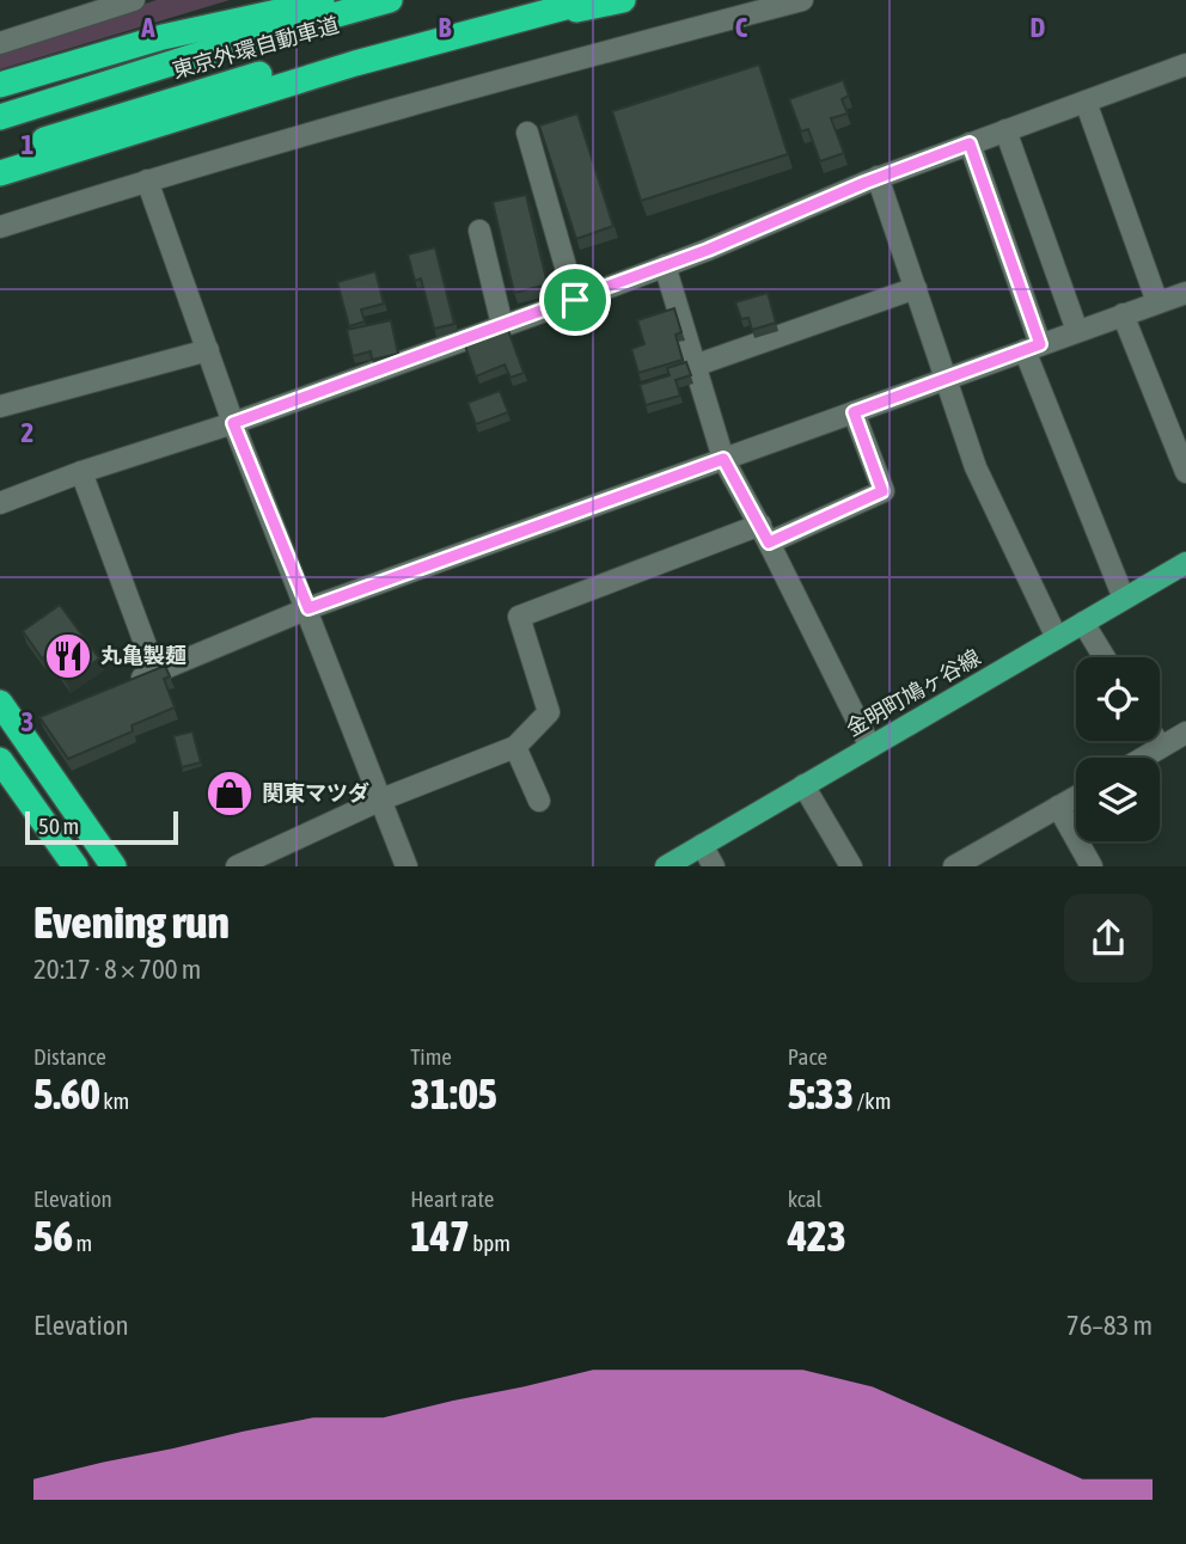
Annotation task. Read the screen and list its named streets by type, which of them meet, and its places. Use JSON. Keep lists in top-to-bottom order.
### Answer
{
  "streets": {
    "highway": ["東京外環自動車道"],
    "main road": ["金明町鳩ヶ谷線"]
  },
  "places": {
    "restaurant": ["丸亀製麺"],
    "shop": ["関東マツダ"]
  },
  "scale_bar": "50 m",
  "page": {
    "scale": "50 m",
    "heading": ["Evening run", "20:17 · 8 × 700 m"],
    "stats": [
      ["Distance", "5.60 km"],
      ["Time", "31:05"],
      ["Pace", "5:33 /km"],
      ["Elevation", "56 m"],
      ["Heart rate", "147 bpm"],
      ["kcal", "423"]
    ],
    "chart": ["Elevation", "76–83 m"]
  },
  "grid": {
    "columns": [
      "A",
      "B",
      "C",
      "D"
    ],
    "rows": ["1", "2", "3"]
  }
}
